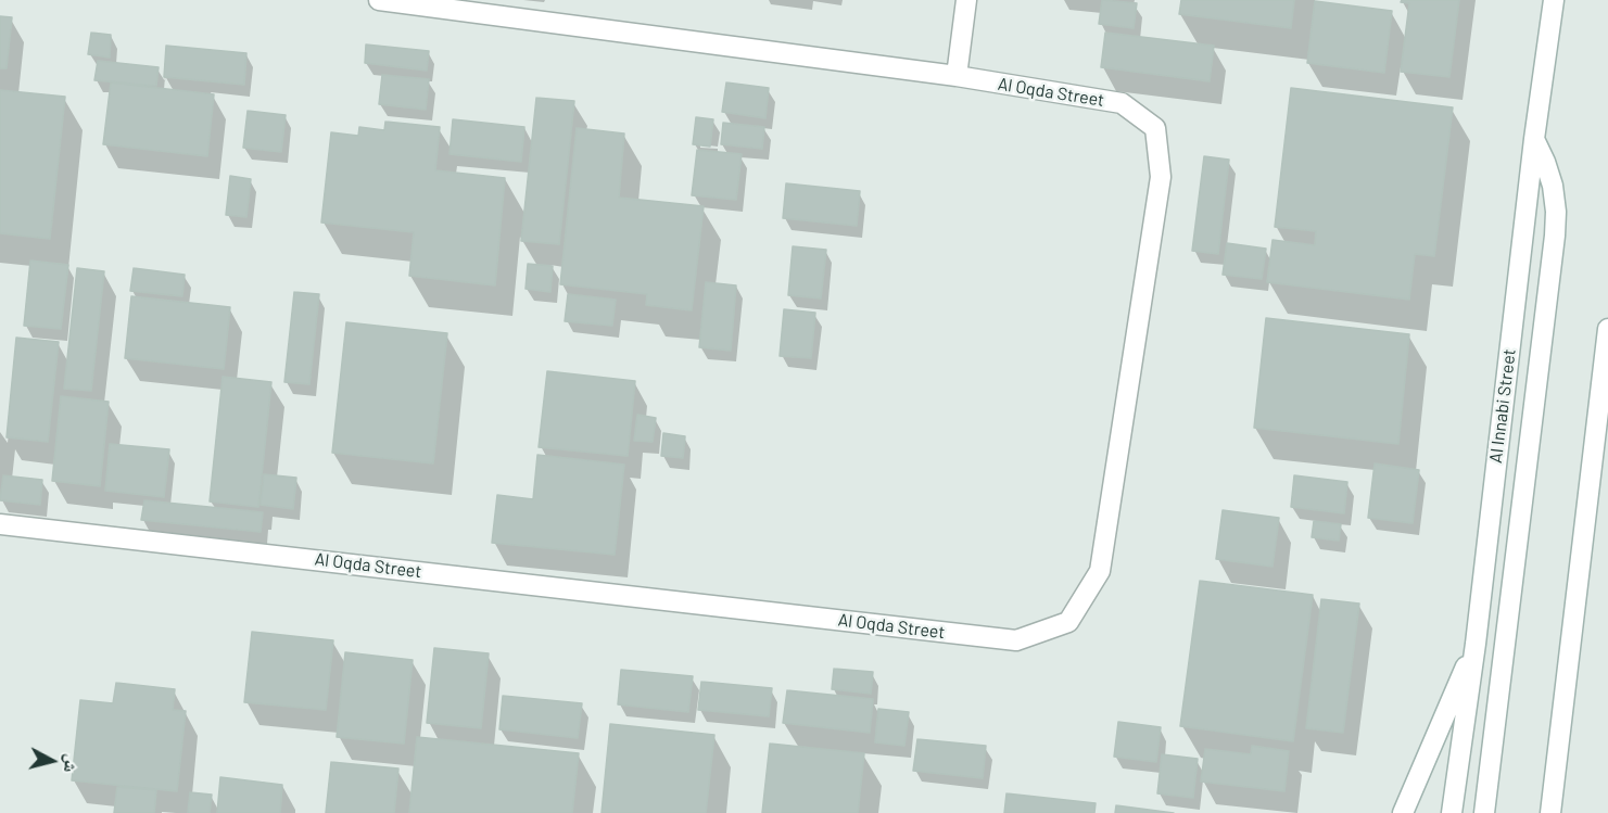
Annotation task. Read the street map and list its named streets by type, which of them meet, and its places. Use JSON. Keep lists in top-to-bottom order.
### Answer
{
  "streets": {
    "street": ["Al Oqda Street", "Al Innabi Street"]
  },
  "north": "right"
}
